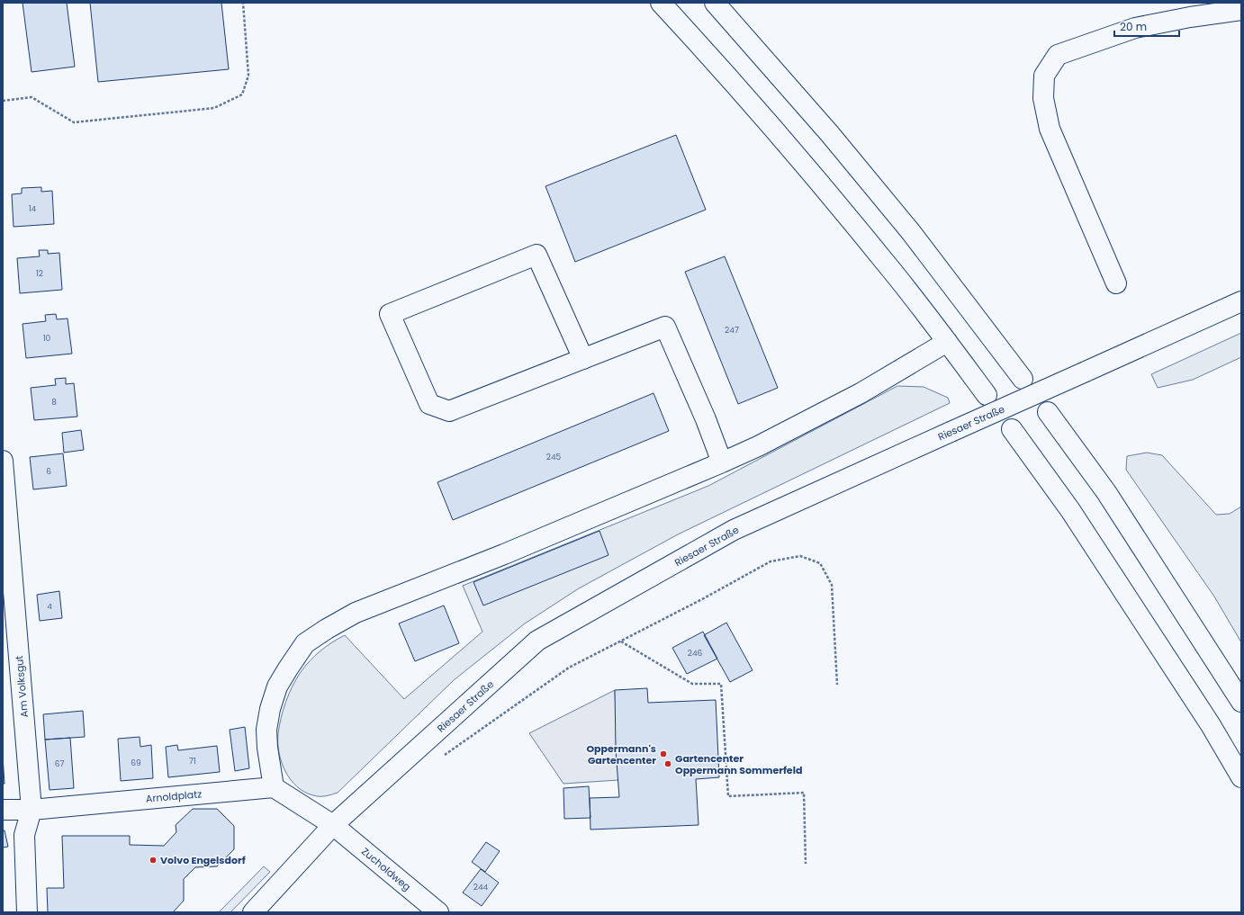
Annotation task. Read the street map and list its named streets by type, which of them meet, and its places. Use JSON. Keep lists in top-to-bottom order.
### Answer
{
  "streets": {
    "main road": [
      "Riesaer Straße",
      "Am Volksgut",
      "Arnoldplatz",
      "Zucholdweg"
    ]
  },
  "crossings": [
    ["Riesaer Straße", "Zucholdweg"],
    ["Am Volksgut", "Arnoldplatz"]
  ],
  "places": ["Oppermann's Gartencenter", "Gartencenter Oppermann Sommerfeld", "Volvo Engelsdorf"],
  "house_numbers": [
    "14",
    "12",
    "247",
    "10",
    "8",
    "245",
    "6",
    "4",
    "246",
    "71",
    "69",
    "67",
    "244"
  ],
  "scale_bar": "20 m"
}
